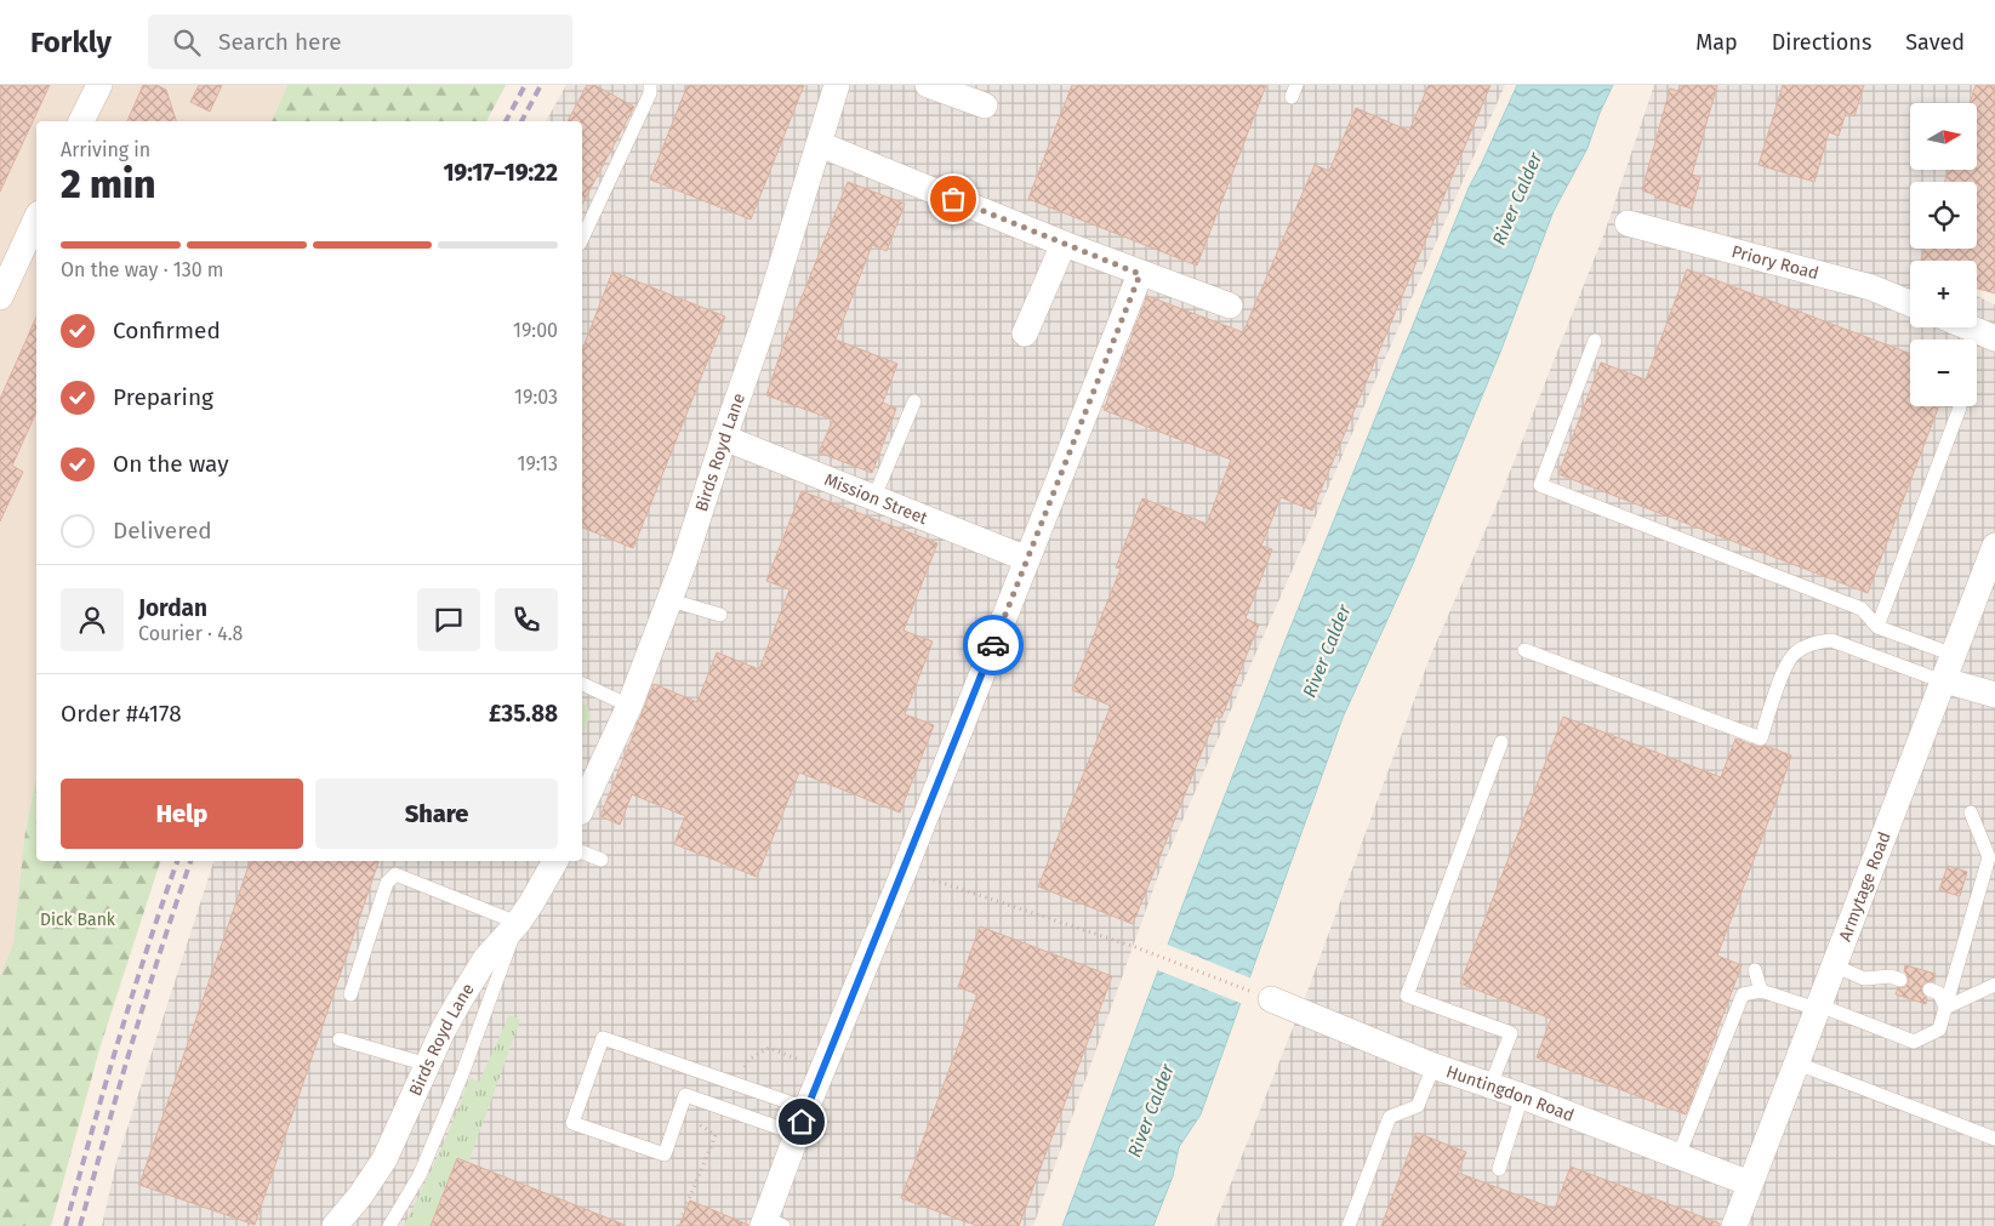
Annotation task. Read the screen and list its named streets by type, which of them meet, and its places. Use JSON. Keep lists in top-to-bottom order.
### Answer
{
  "streets": {
    "street": [
      "Priory Road",
      "Birds Royd Lane",
      "Mission Street",
      "Armytage Road",
      "Huntingdon Road"
    ]
  },
  "crossings": [
    ["Birds Royd Lane", "Mission Street"],
    ["Armytage Road", "Huntingdon Road"]
  ],
  "water": ["River Calder"],
  "parks": ["Dick Bank"],
  "north": "right",
  "page": {
    "header": "Forkly",
    "search": "Search here",
    "nav": ["Map", "Directions", "Saved"],
    "map_buttons": ["+", "−"],
    "heading": ["2 min", "Arriving in", "19:17–19:22"],
    "panel": [
      "Jordan",
      "Courier · 4.8",
      "Order #4178",
      "£35.88"
    ],
    "bar": "On the way · 130 m",
    "list": [
      ["Confirmed", "19:00"],
      ["Preparing", "19:03"],
      ["On the way", "19:13"],
      "Delivered"
    ],
    "buttons": ["Help", "Share"]
  }
}
